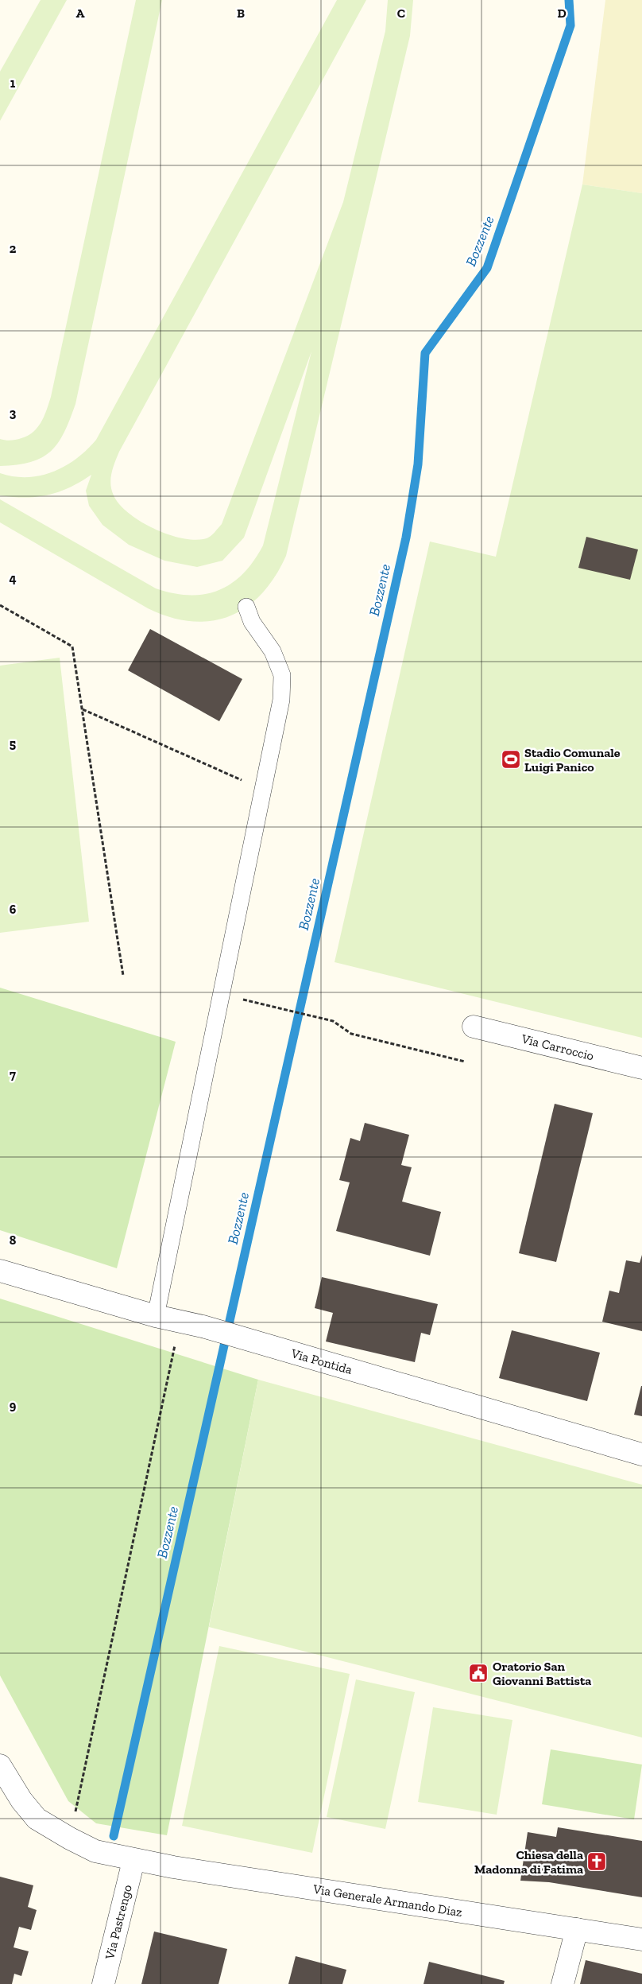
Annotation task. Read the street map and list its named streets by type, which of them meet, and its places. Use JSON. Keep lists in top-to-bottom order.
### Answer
{
  "streets": {
    "street": [
      "Via Carroccio",
      "Via Pontida",
      "Via Generale Armando Diaz",
      "Via Pastrengo"
    ]
  },
  "crossings": [
    ["Via Generale Armando Diaz", "Via Pastrengo"]
  ],
  "water": ["Bozzente"],
  "places": {
    "sports": ["Stadio Comunale Luigi Panico"],
    "public building": ["Oratorio San Giovanni Battista"],
    "church": ["Chiesa della Madonna di Fatima"]
  },
  "grid": {
    "columns": [
      "A",
      "B",
      "C",
      "D"
    ],
    "rows": [
      "1",
      "2",
      "3",
      "4",
      "5",
      "6",
      "7",
      "8",
      "9"
    ]
  }
}
